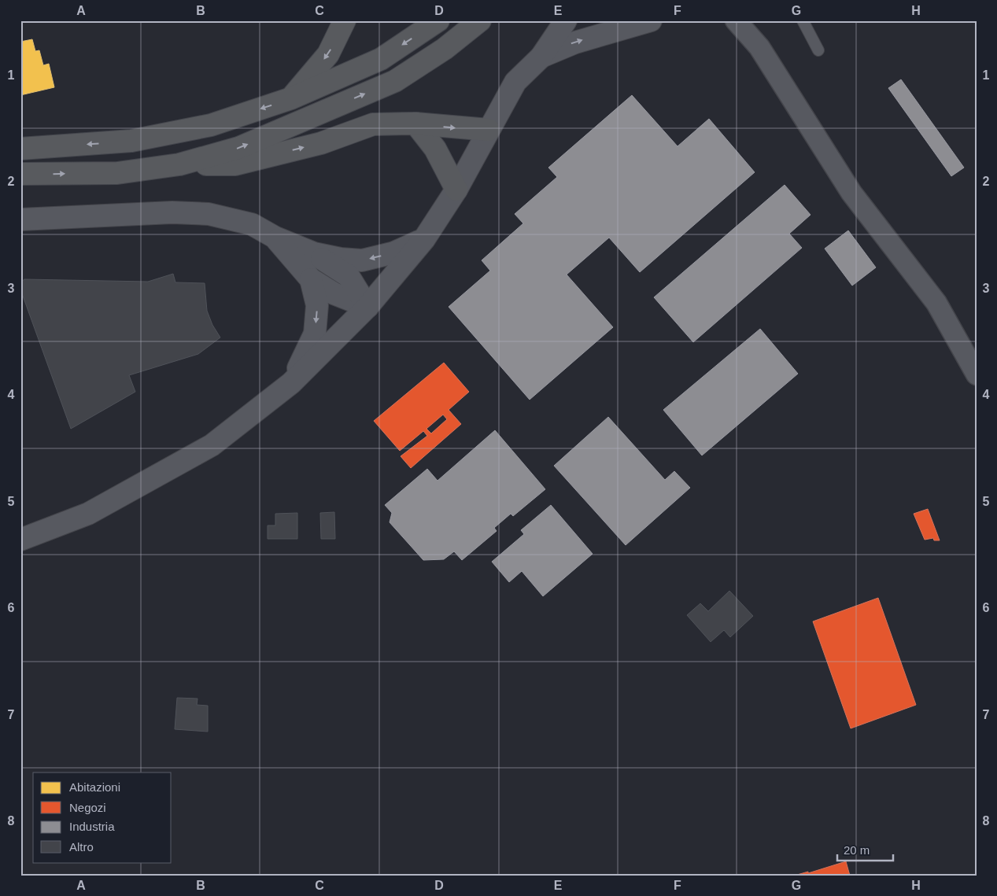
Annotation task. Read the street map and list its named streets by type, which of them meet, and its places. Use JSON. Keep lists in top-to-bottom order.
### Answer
{
  "legend": [
    "Abitazioni",
    "Negozi",
    "Industria",
    "Altro"
  ],
  "scale_bar": "20 m",
  "grid": {
    "columns": [
      "A",
      "B",
      "C",
      "D",
      "E",
      "F",
      "G",
      "H"
    ],
    "rows": [
      "1",
      "2",
      "3",
      "4",
      "5",
      "6",
      "7",
      "8"
    ]
  }
}
